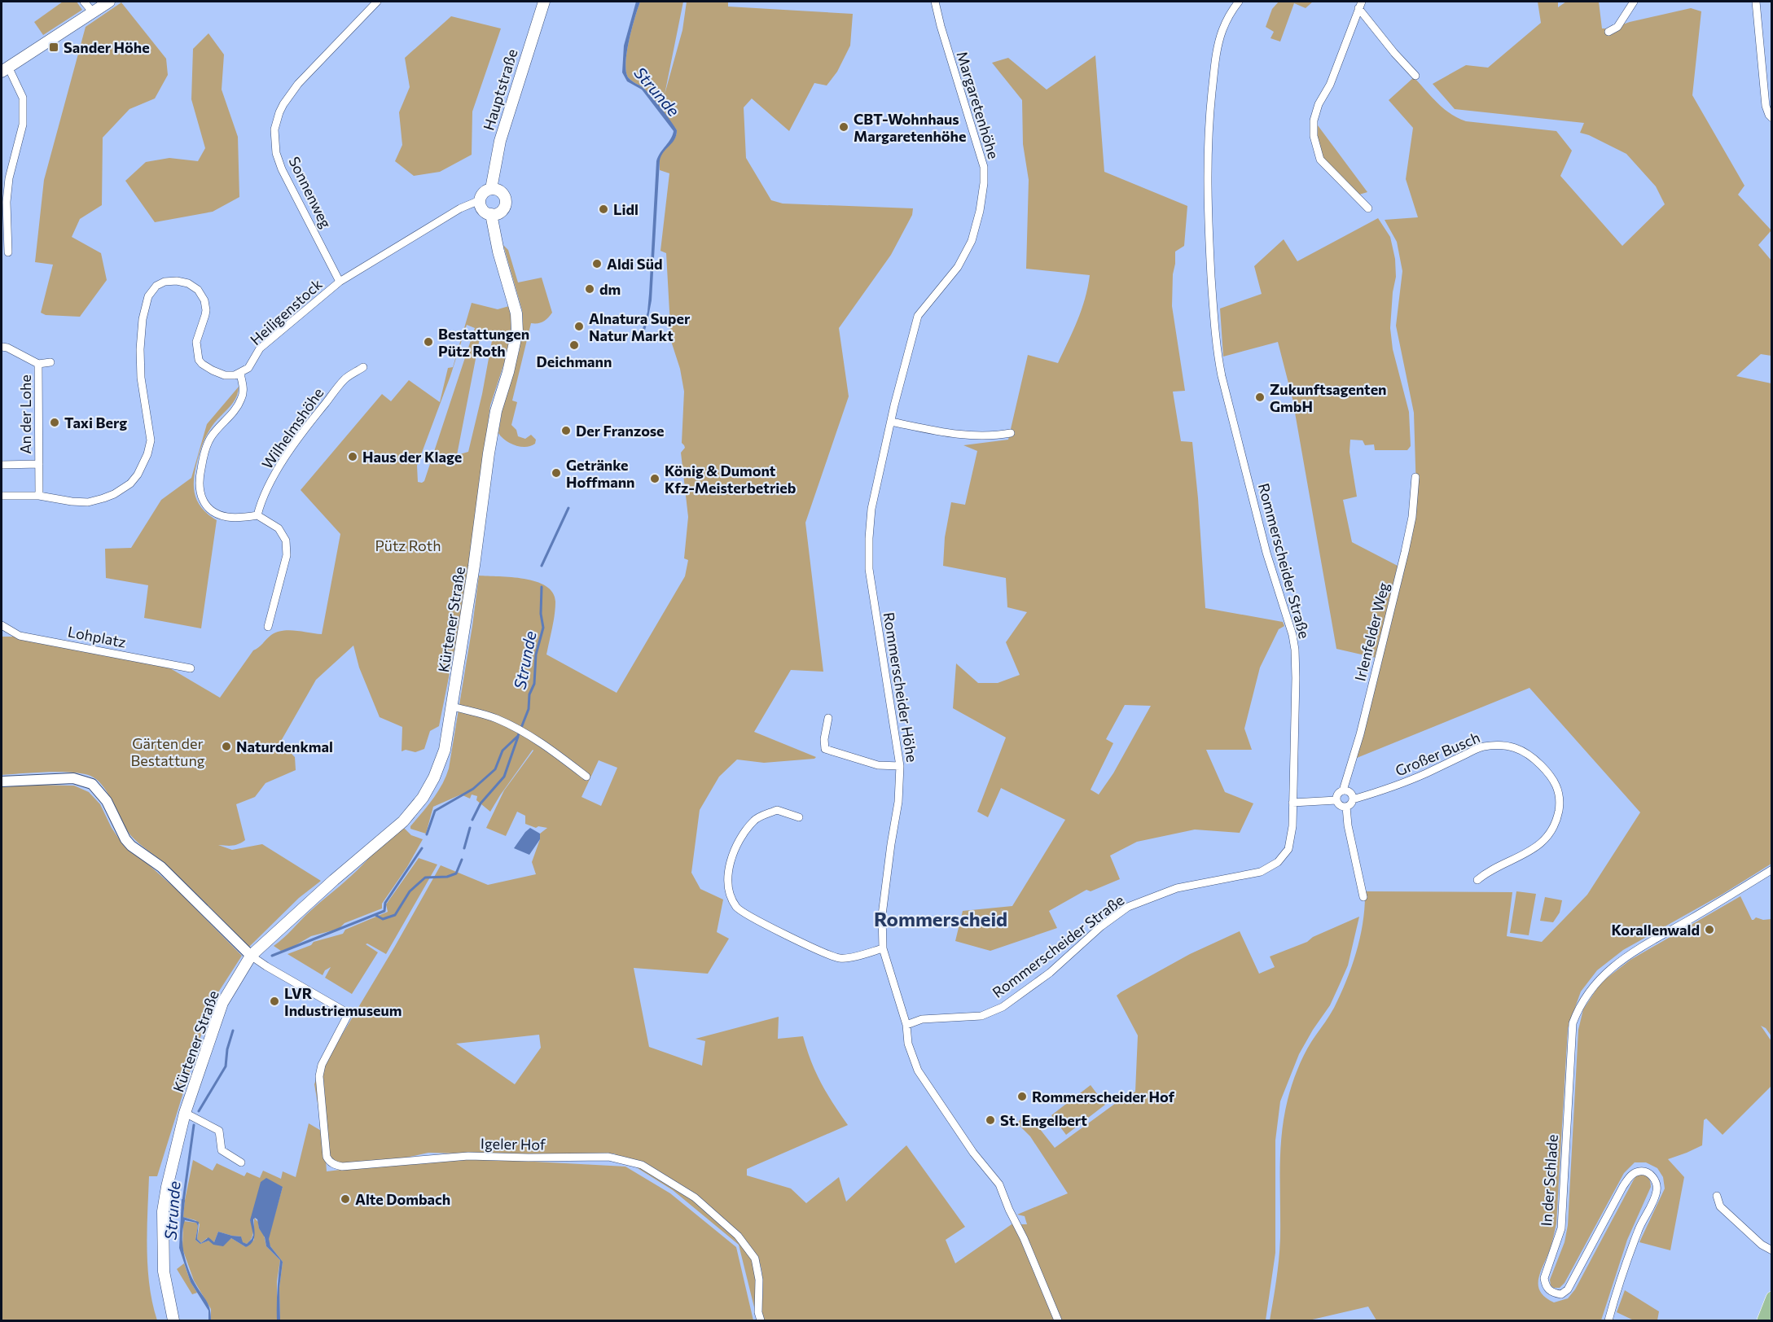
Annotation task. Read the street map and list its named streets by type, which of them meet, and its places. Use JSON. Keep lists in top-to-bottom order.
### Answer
{
  "streets": {
    "main road": ["Hauptstraße", "Kürtener Straße"],
    "street": [
      "Margaretenhöhe",
      "Sonnenweg",
      "Heiligenstock",
      "An der Lohe",
      "Wilhelmshöhe",
      "Rommerscheider Straße",
      "Irlenfelder Weg",
      "Lohplatz",
      "Rommerscheider Höhe",
      "Großer Busch",
      "Igeler Hof",
      "In der Schlade"
    ]
  },
  "crossings": [
    ["Hauptstraße", "Heiligenstock"],
    ["Hauptstraße", "Kürtener Straße"],
    ["Margaretenhöhe", "Rommerscheider Höhe"],
    ["Sonnenweg", "Heiligenstock"],
    ["Heiligenstock", "Kürtener Straße"],
    ["Rommerscheider Straße", "Rommerscheider Höhe"],
    ["Kürtener Straße", "Igeler Hof"],
    ["Irlenfelder Weg", "Großer Busch"]
  ],
  "districts": ["Rommerscheid"],
  "water": ["Strunde"],
  "parks": ["Pütz Roth", "Gärten der Bestattung"],
  "places": {
    "transit": ["Sander Höhe"],
    "other": [
      "CBT-Wohnhaus Margaretenhöhe",
      "Lidl",
      "Aldi Süd",
      "dm",
      "Alnatura Super Natur Markt",
      "Bestattungen Pütz Roth",
      "Deichmann",
      "Zukunftsagenten GmbH",
      "Taxi Berg",
      "Der Franzose",
      "Haus der Klage",
      "Getränke Hoffmann",
      "König & Dumont Kfz-Meisterbetrieb",
      "Naturdenkmal",
      "Korallenwald",
      "LVR Industriemuseum",
      "Rommerscheider Hof",
      "St. Engelbert",
      "Alte Dombach"
    ]
  }
}
